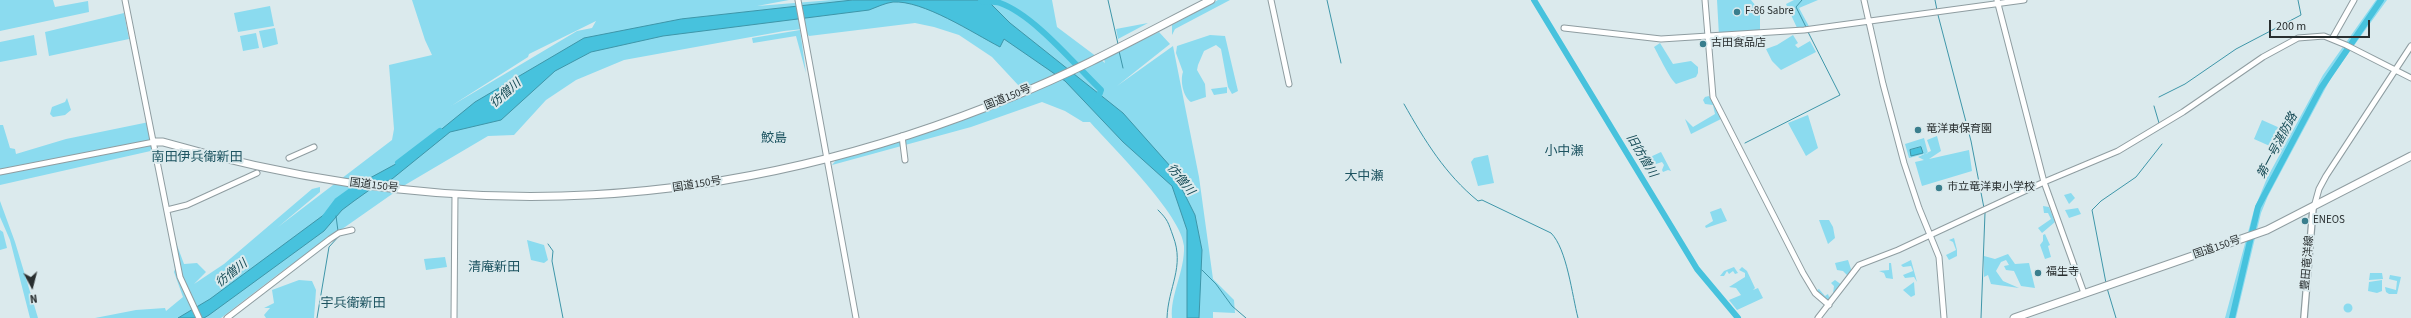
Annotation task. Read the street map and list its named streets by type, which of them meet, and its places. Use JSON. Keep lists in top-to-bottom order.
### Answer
{
  "streets": {
    "highway": ["国道150号"],
    "main road": ["豊田竜洋線"]
  },
  "crossings": [
    ["国道150号", "豊田竜洋線"]
  ],
  "districts": [
    "鮫島",
    "小中瀬",
    "南田伊兵衛新田",
    "大中瀬",
    "清庵新田",
    "宇兵衛新田"
  ],
  "water": ["彷僧川", "第一号湛防路", "旧彷僧川"],
  "places": [
    "F-86 Sabre",
    "古田食品店",
    "竜洋東保育園",
    "市立竜洋東小学校",
    "ENEOS",
    "福生寺"
  ],
  "scale_bar": "200 m",
  "north": "bottom"
}
